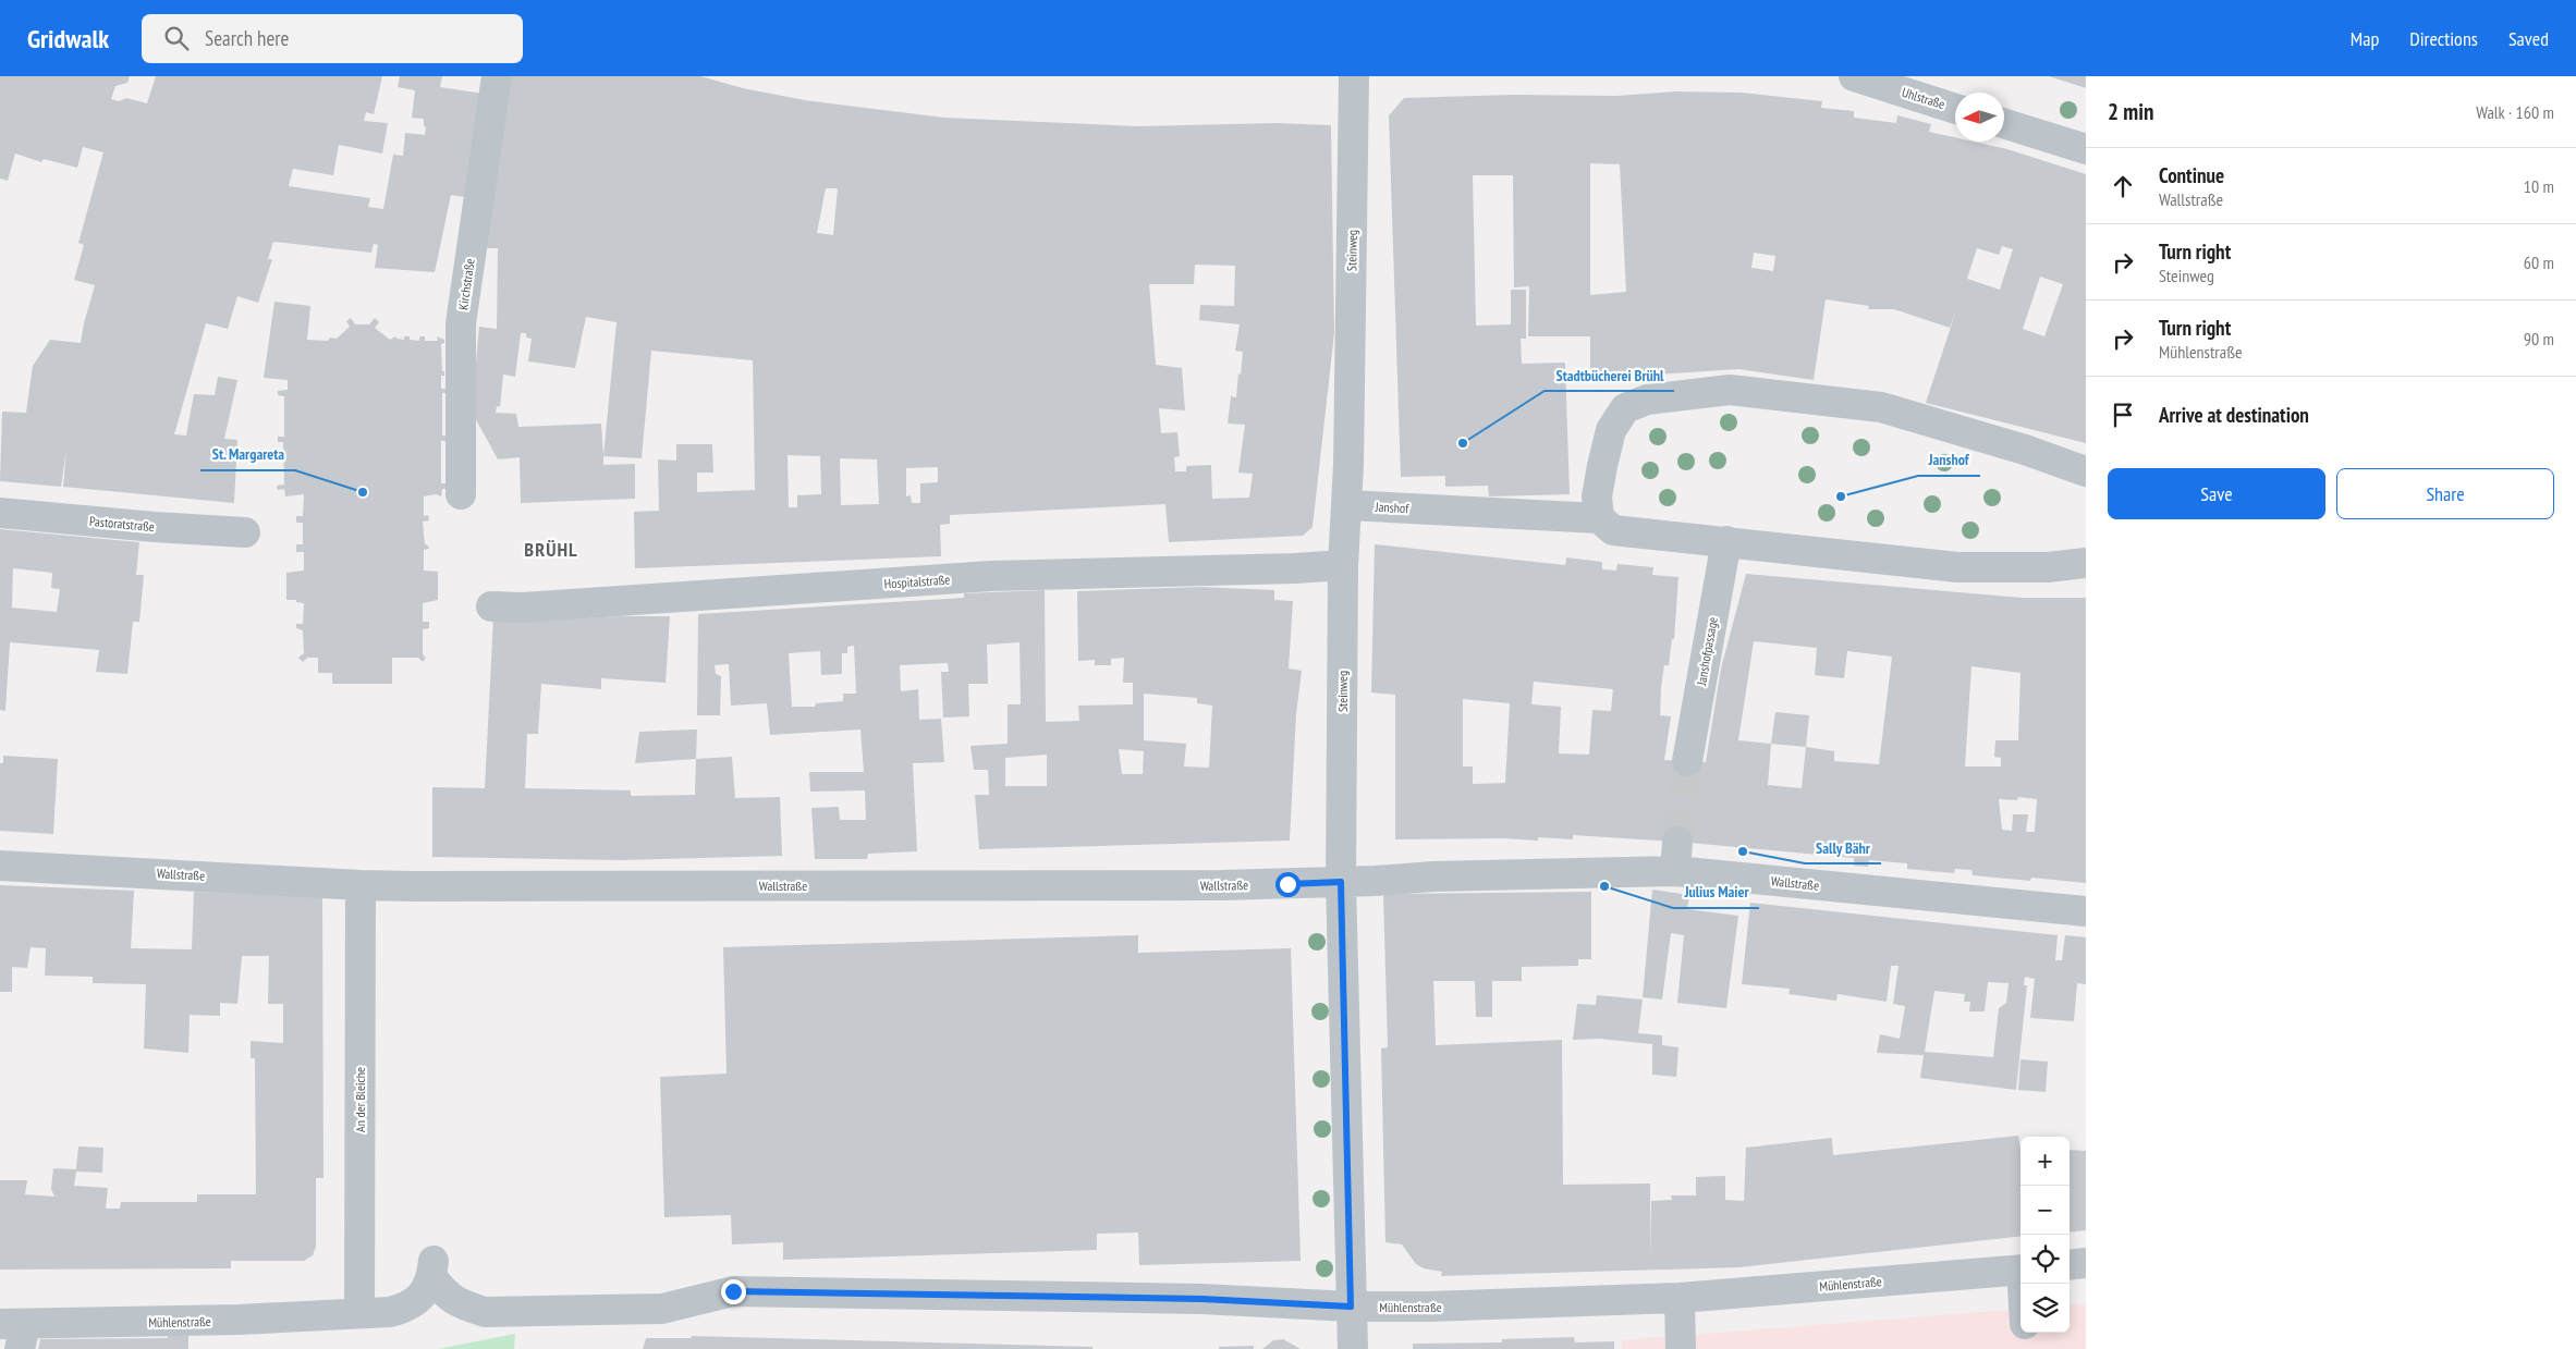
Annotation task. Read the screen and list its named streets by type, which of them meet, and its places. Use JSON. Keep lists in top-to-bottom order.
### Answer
{
  "streets": {
    "street": [
      "Uhlstraße",
      "Steinweg",
      "Kirchstraße",
      "Janshof",
      "Pastoratstraße",
      "Hospitalstraße",
      "Janshofpassage",
      "Wallstraße",
      "An der Bleiche",
      "Mühlenstraße"
    ]
  },
  "crossings": [
    ["Steinweg", "Janshof"],
    ["Steinweg", "Hospitalstraße"],
    ["Steinweg", "Wallstraße"],
    ["Steinweg", "Mühlenstraße"],
    ["Janshof", "Janshofpassage"],
    ["Wallstraße", "An der Bleiche"],
    ["An der Bleiche", "Mühlenstraße"]
  ],
  "districts": ["BRÜHL"],
  "places": [
    "Stadtbücherei Brühl",
    "St. Margareta",
    "Janshof",
    "Sally Bähr",
    "Julius Maier"
  ],
  "north": "left",
  "page": {
    "header": "Gridwalk",
    "search": "Search here",
    "nav": ["Map", "Directions", "Saved"],
    "heading": ["2 min", "Walk · 160 m"],
    "list": [
      ["Continue", "Wallstraße", "10 m"],
      ["Turn right", "Steinweg", "60 m"],
      ["Turn right", "Mühlenstraße", "90 m"],
      "Arrive at destination"
    ],
    "buttons": ["Save", "Share"],
    "map_buttons": ["+", "−"]
  }
}
